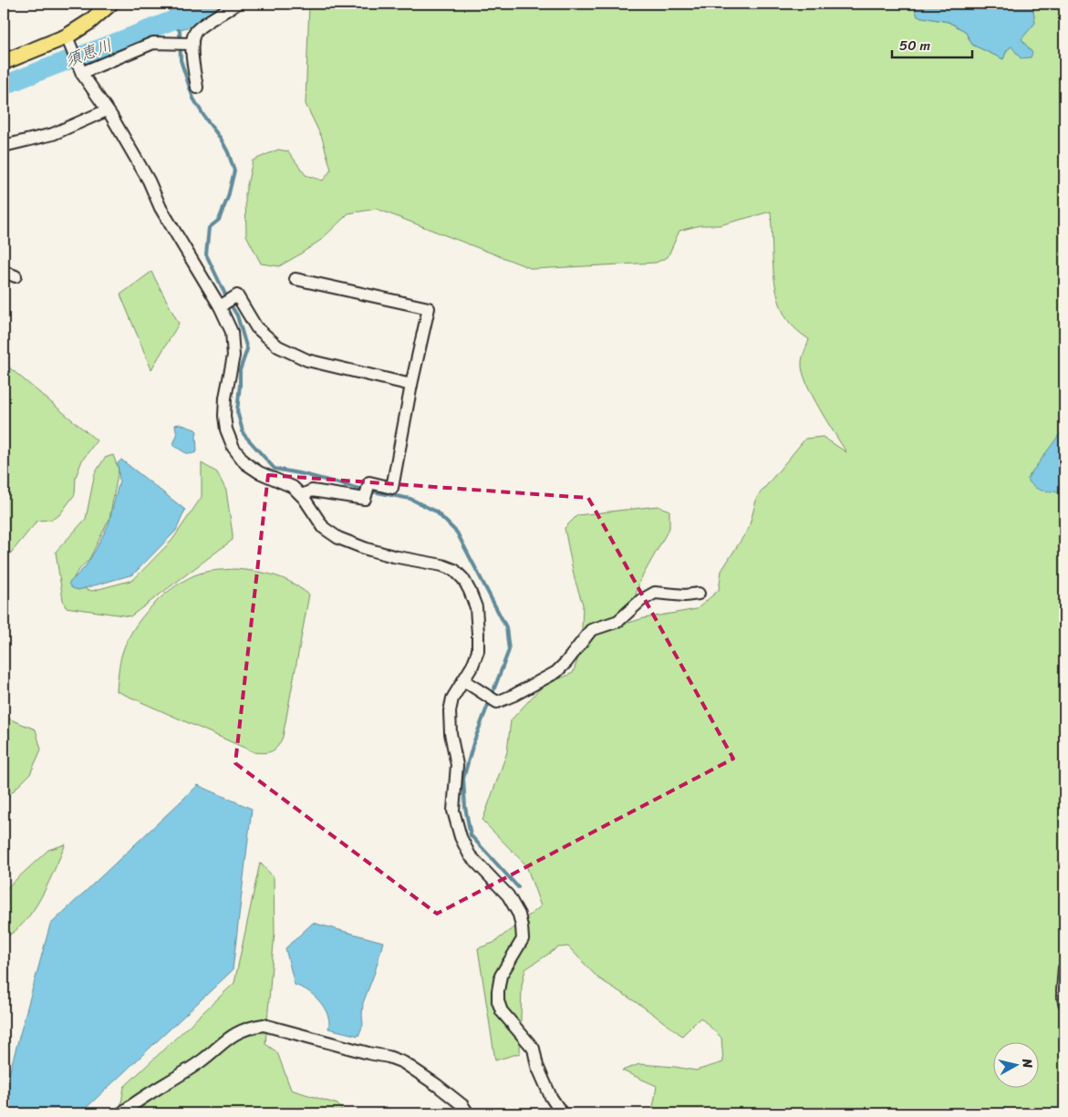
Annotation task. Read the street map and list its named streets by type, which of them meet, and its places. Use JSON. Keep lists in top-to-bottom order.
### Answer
{
  "water": ["須恵川"],
  "scale_bar": "50 m",
  "north": "right"
}
